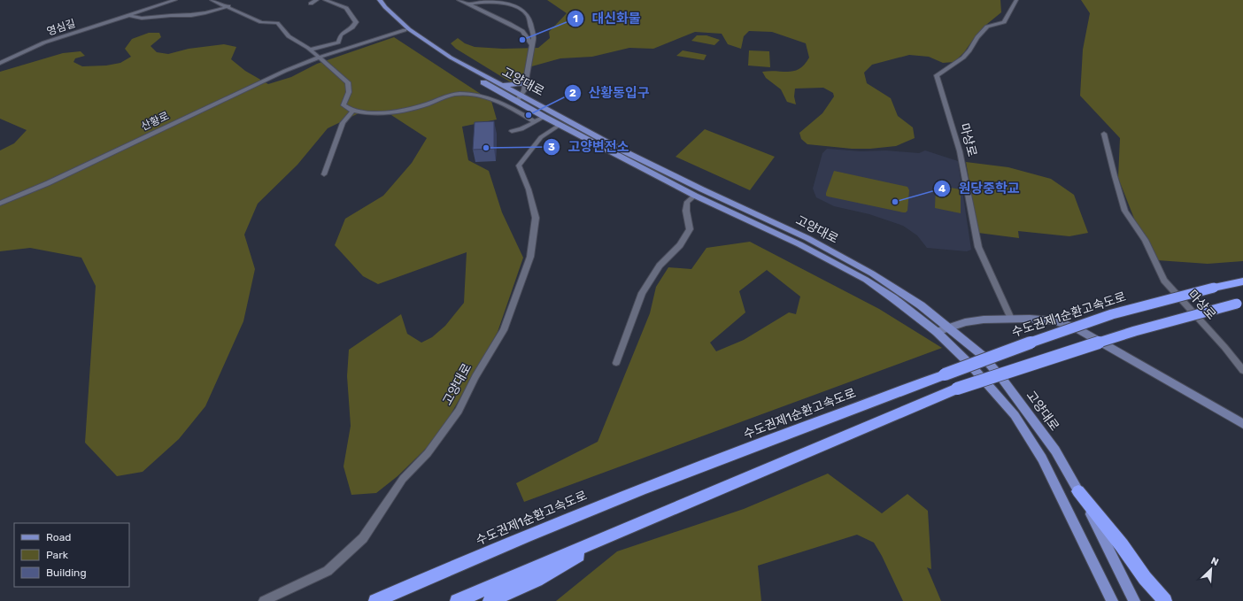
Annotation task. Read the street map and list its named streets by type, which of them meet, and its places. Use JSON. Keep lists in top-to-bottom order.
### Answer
{
  "streets": {
    "highway": ["수도권제1순환고속도로"],
    "main road": ["고양대로"],
    "street": ["영심길", "산황로", "마상로"]
  },
  "crossings": [
    ["고양대로", "산황로"]
  ],
  "places": [
    "대신화물",
    "산황동입구",
    "고양변전소",
    "원당중학교"
  ],
  "legend": ["Road", "Park", "Building"],
  "north": "top right"
}
